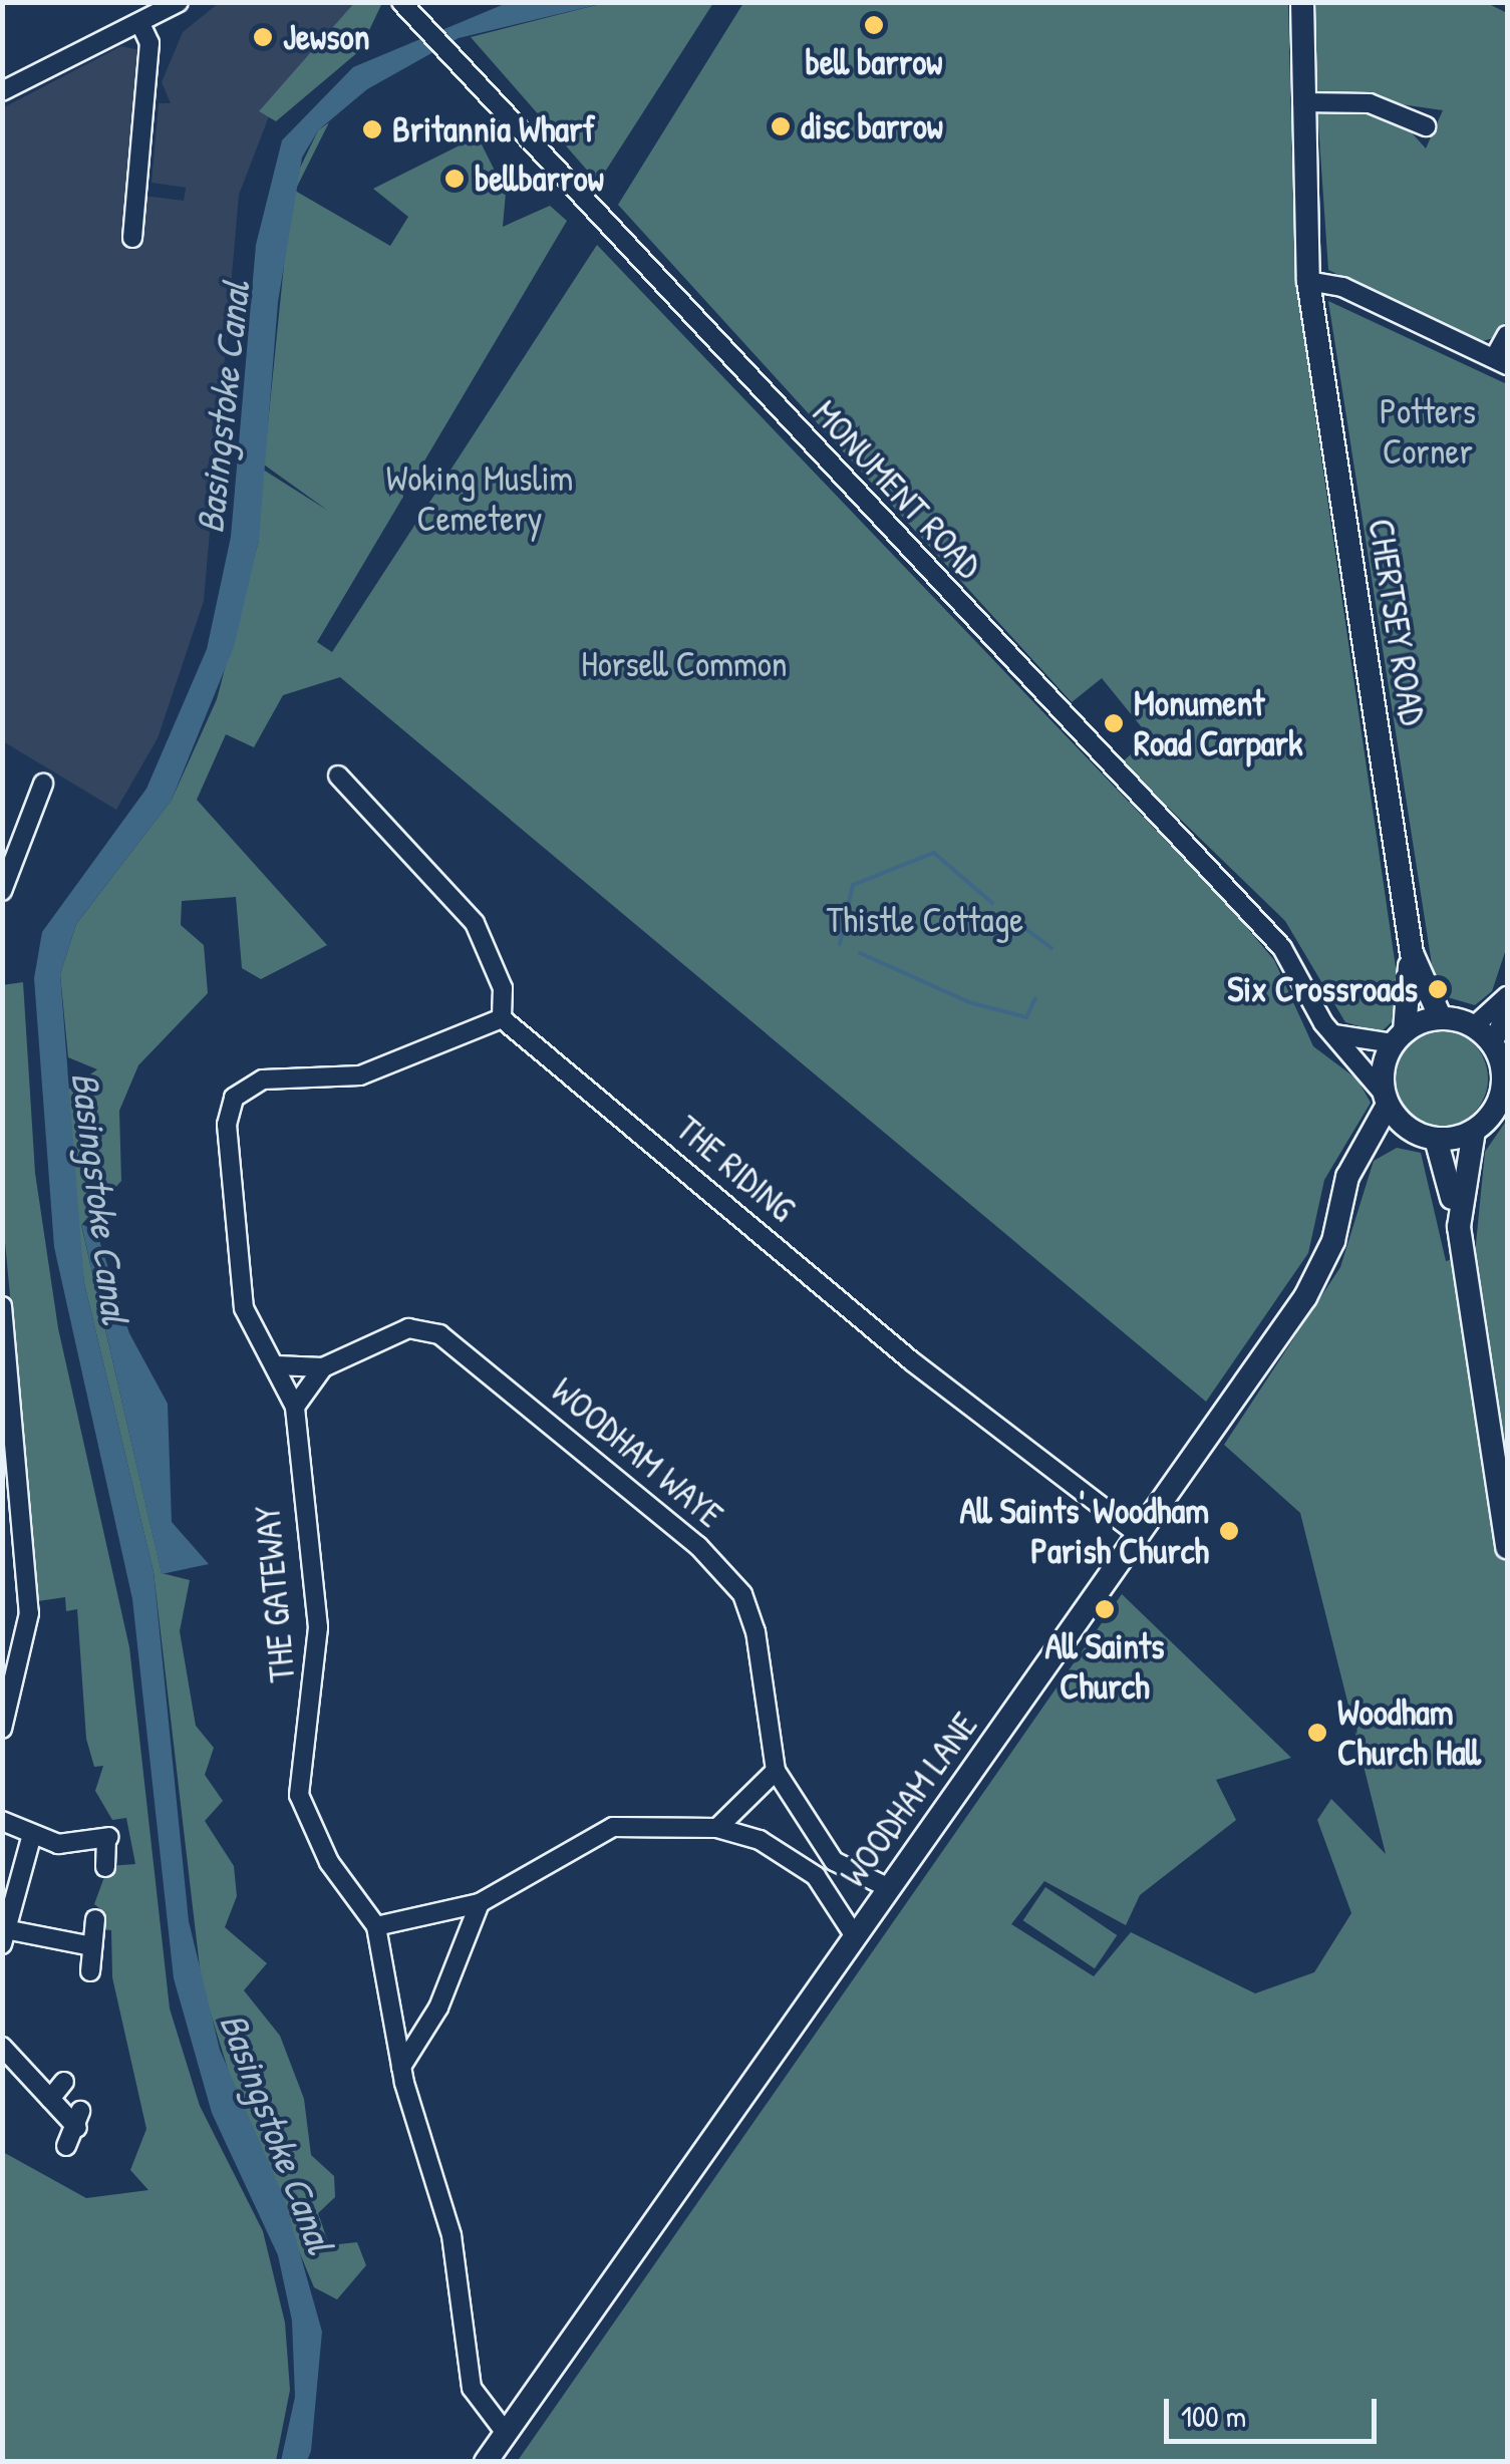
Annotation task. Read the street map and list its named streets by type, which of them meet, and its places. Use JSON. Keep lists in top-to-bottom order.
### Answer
{
  "streets": {
    "main road": ["CHERTSEY ROAD", "WOODHAM LANE"],
    "street": [
      "MONUMENT ROAD",
      "THE RIDING",
      "WOODHAM WAYE",
      "THE GATEWAY"
    ]
  },
  "crossings": [
    ["MONUMENT ROAD", "CHERTSEY ROAD"],
    ["MONUMENT ROAD", "WOODHAM LANE"],
    ["CHERTSEY ROAD", "WOODHAM LANE"],
    ["THE RIDING", "THE GATEWAY"],
    ["THE RIDING", "WOODHAM LANE"],
    ["THE GATEWAY", "WOODHAM LANE"]
  ],
  "water": ["Basingstoke Canal"],
  "parks": [
    "Potters Corner",
    "Woking Muslim Cemetery",
    "Horsell Common",
    "Thistle Cottage"
  ],
  "places": [
    "bell barrow",
    "Jewson",
    "disc barrow",
    "Britannia Wharf",
    "bellbarrow",
    "Monument Road Carpark",
    "Six Crossroads",
    "All Saints' Woodham Parish Church",
    "All Saints Church",
    "Woodham Church Hall"
  ],
  "scale_bar": "100 m"
}
